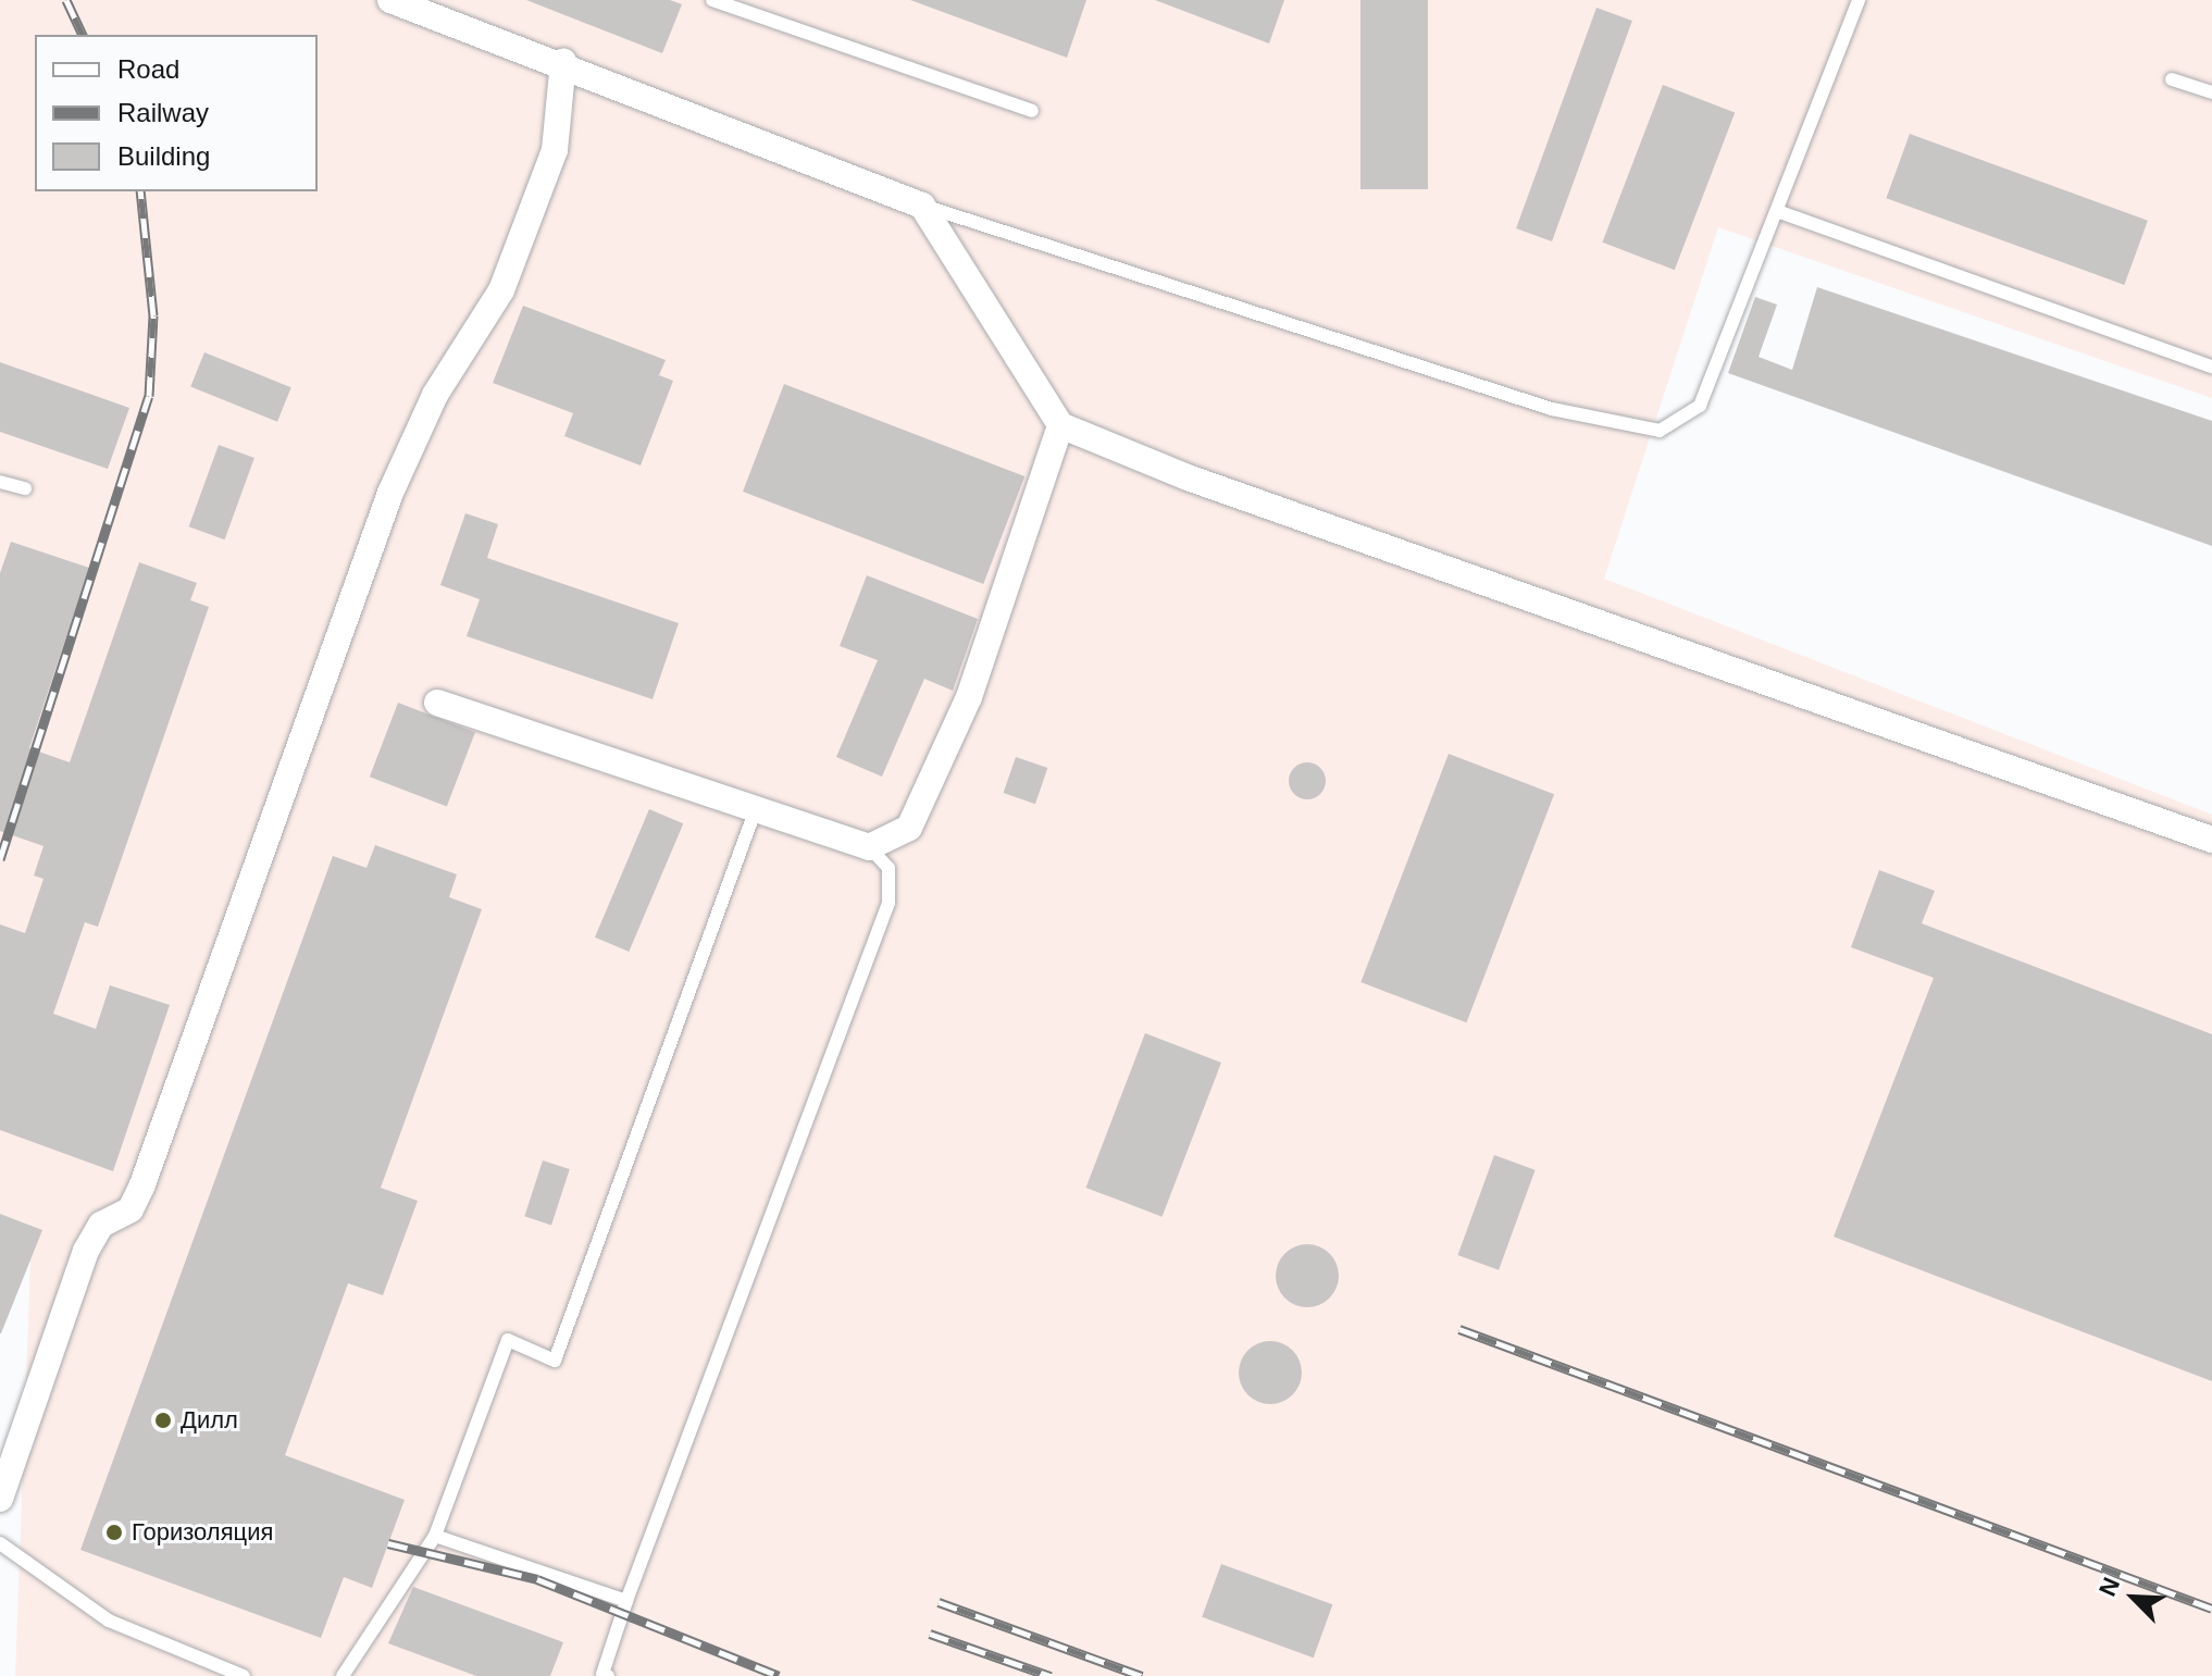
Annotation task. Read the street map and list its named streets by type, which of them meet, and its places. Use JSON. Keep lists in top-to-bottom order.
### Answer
{
  "places": ["Дилл", "Горизоляция"],
  "legend": ["Road", "Railway", "Building"],
  "north": "top left"
}
